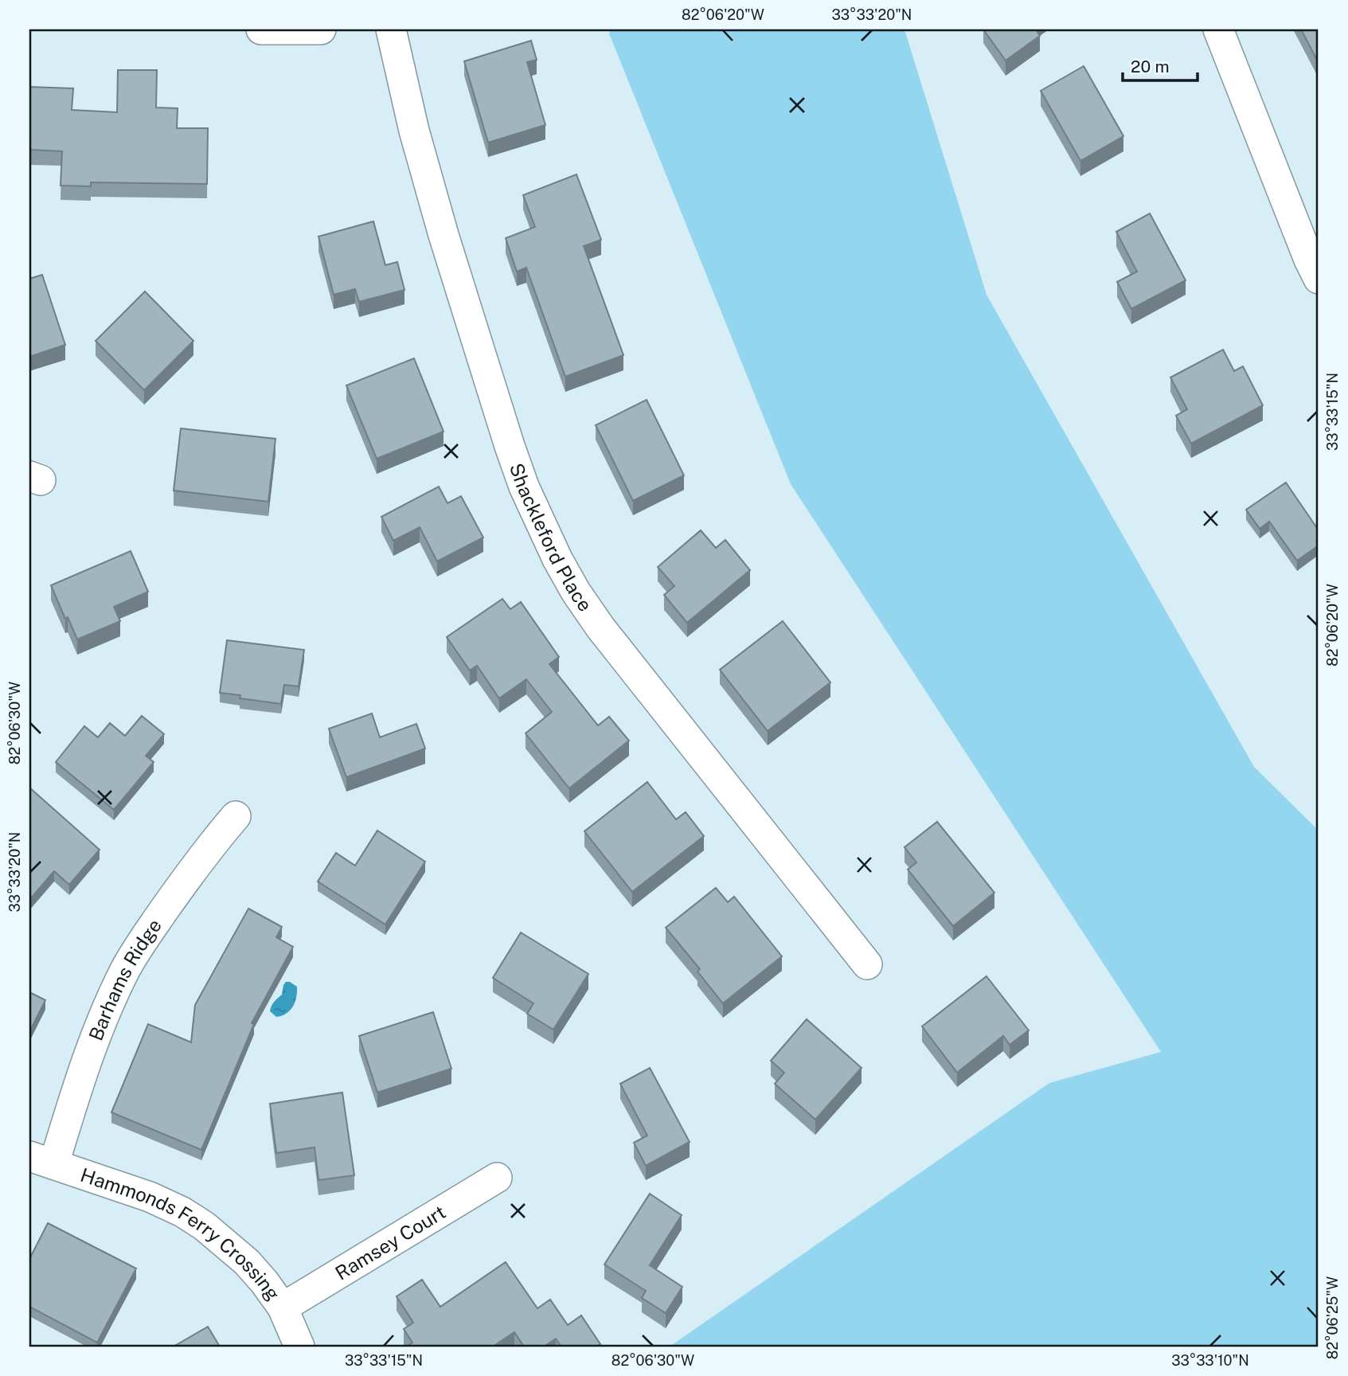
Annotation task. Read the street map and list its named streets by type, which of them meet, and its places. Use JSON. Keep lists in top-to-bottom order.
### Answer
{
  "streets": {
    "street": [
      "Shackleford Place",
      "Barhams Ridge",
      "Hammonds Ferry Crossing",
      "Ramsey Court"
    ]
  },
  "crossings": [
    ["Barhams Ridge", "Hammonds Ferry Crossing"],
    ["Hammonds Ferry Crossing", "Ramsey Court"]
  ],
  "scale_bar": "20 m",
  "coordinates": [
    "82°06'20\"W",
    "33°33'20\"N",
    "33°33'15\"N",
    "82°06'30\"W",
    "82°06'25\"W",
    "33°33'10\"N"
  ]
}
